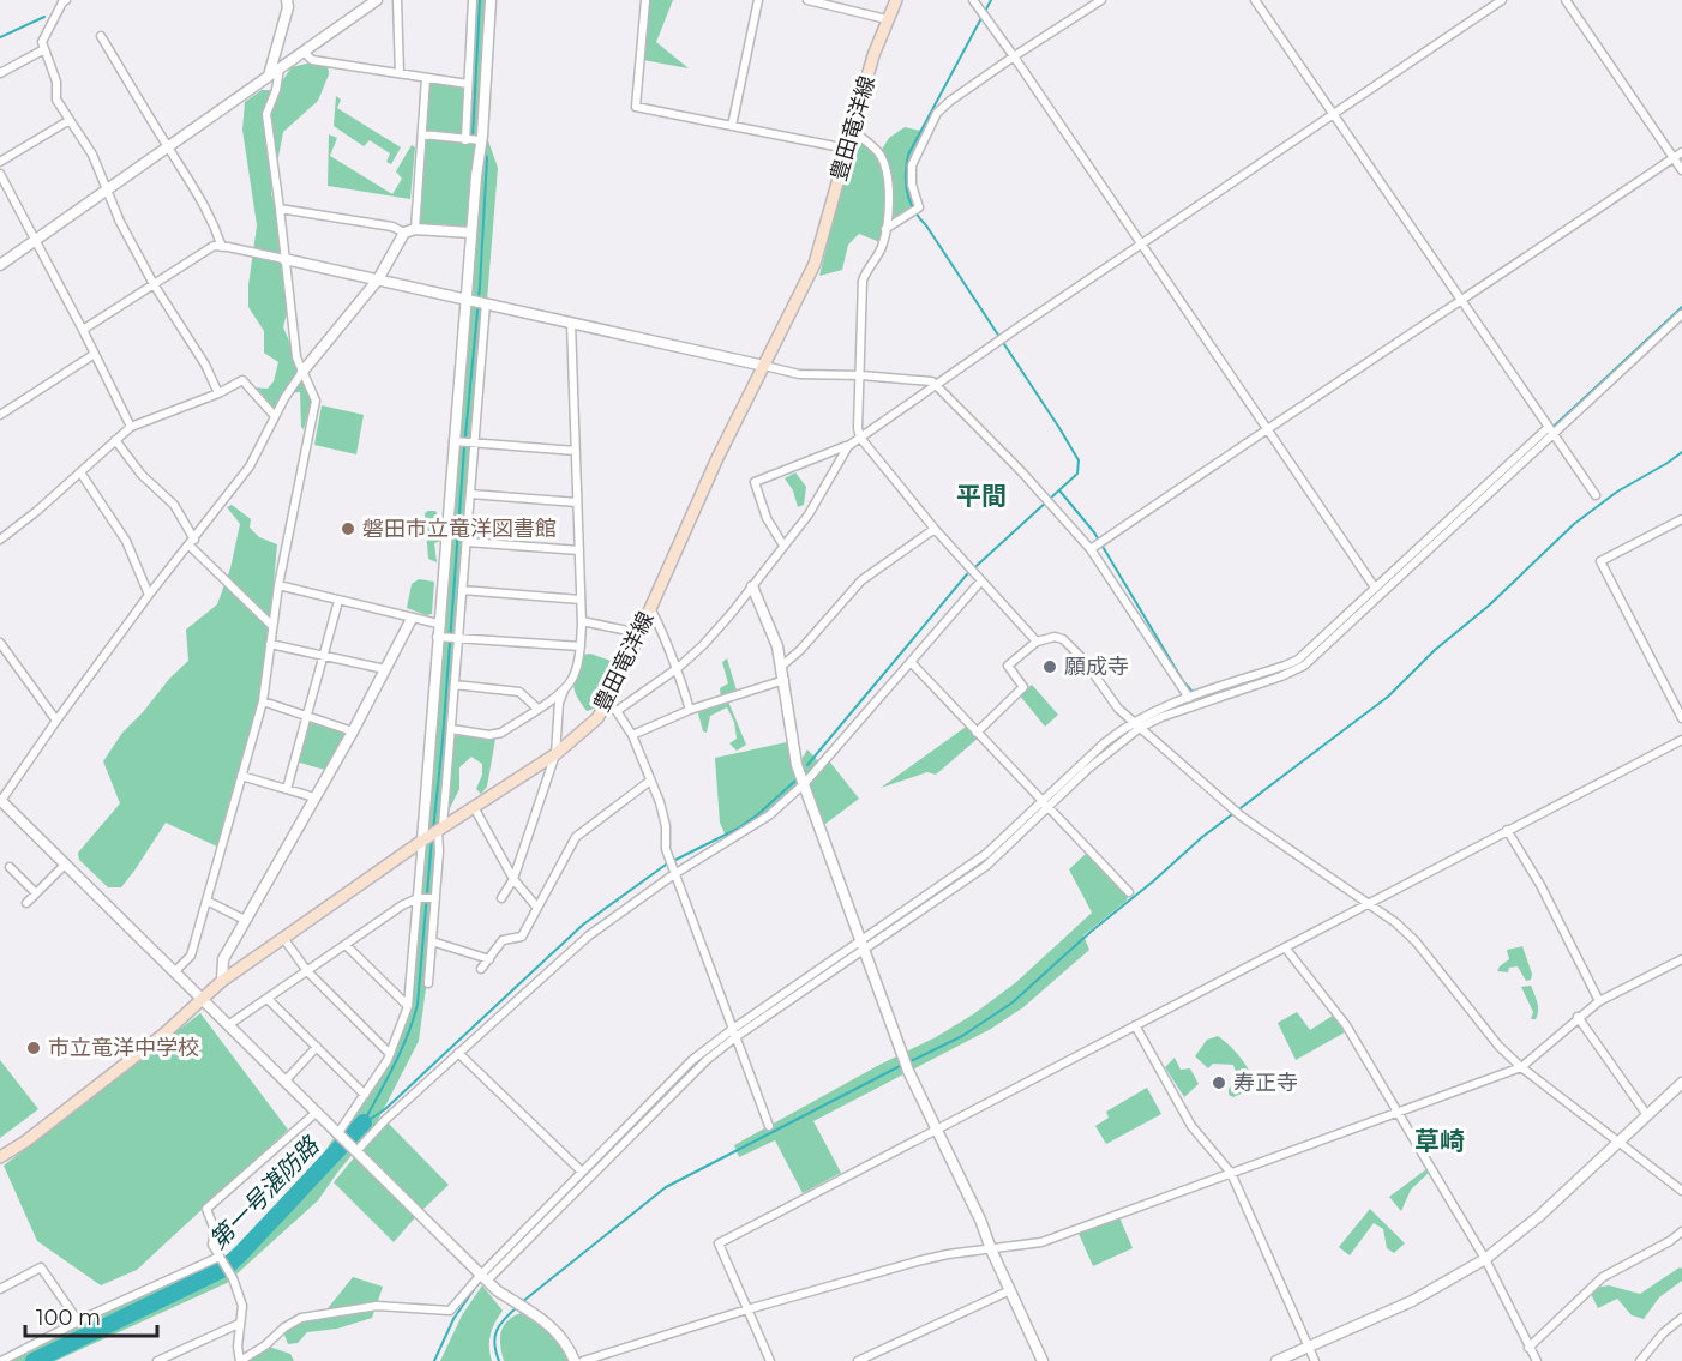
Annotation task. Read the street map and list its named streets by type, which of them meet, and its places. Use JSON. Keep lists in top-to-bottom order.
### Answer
{
  "streets": {
    "main road": ["豊田竜洋線"]
  },
  "districts": ["平間", "草崎"],
  "water": ["第一号湛防路"],
  "places": [
    "磐田市立竜洋図書館",
    "願成寺",
    "市立竜洋中学校",
    "寿正寺"
  ],
  "scale_bar": "100 m"
}
